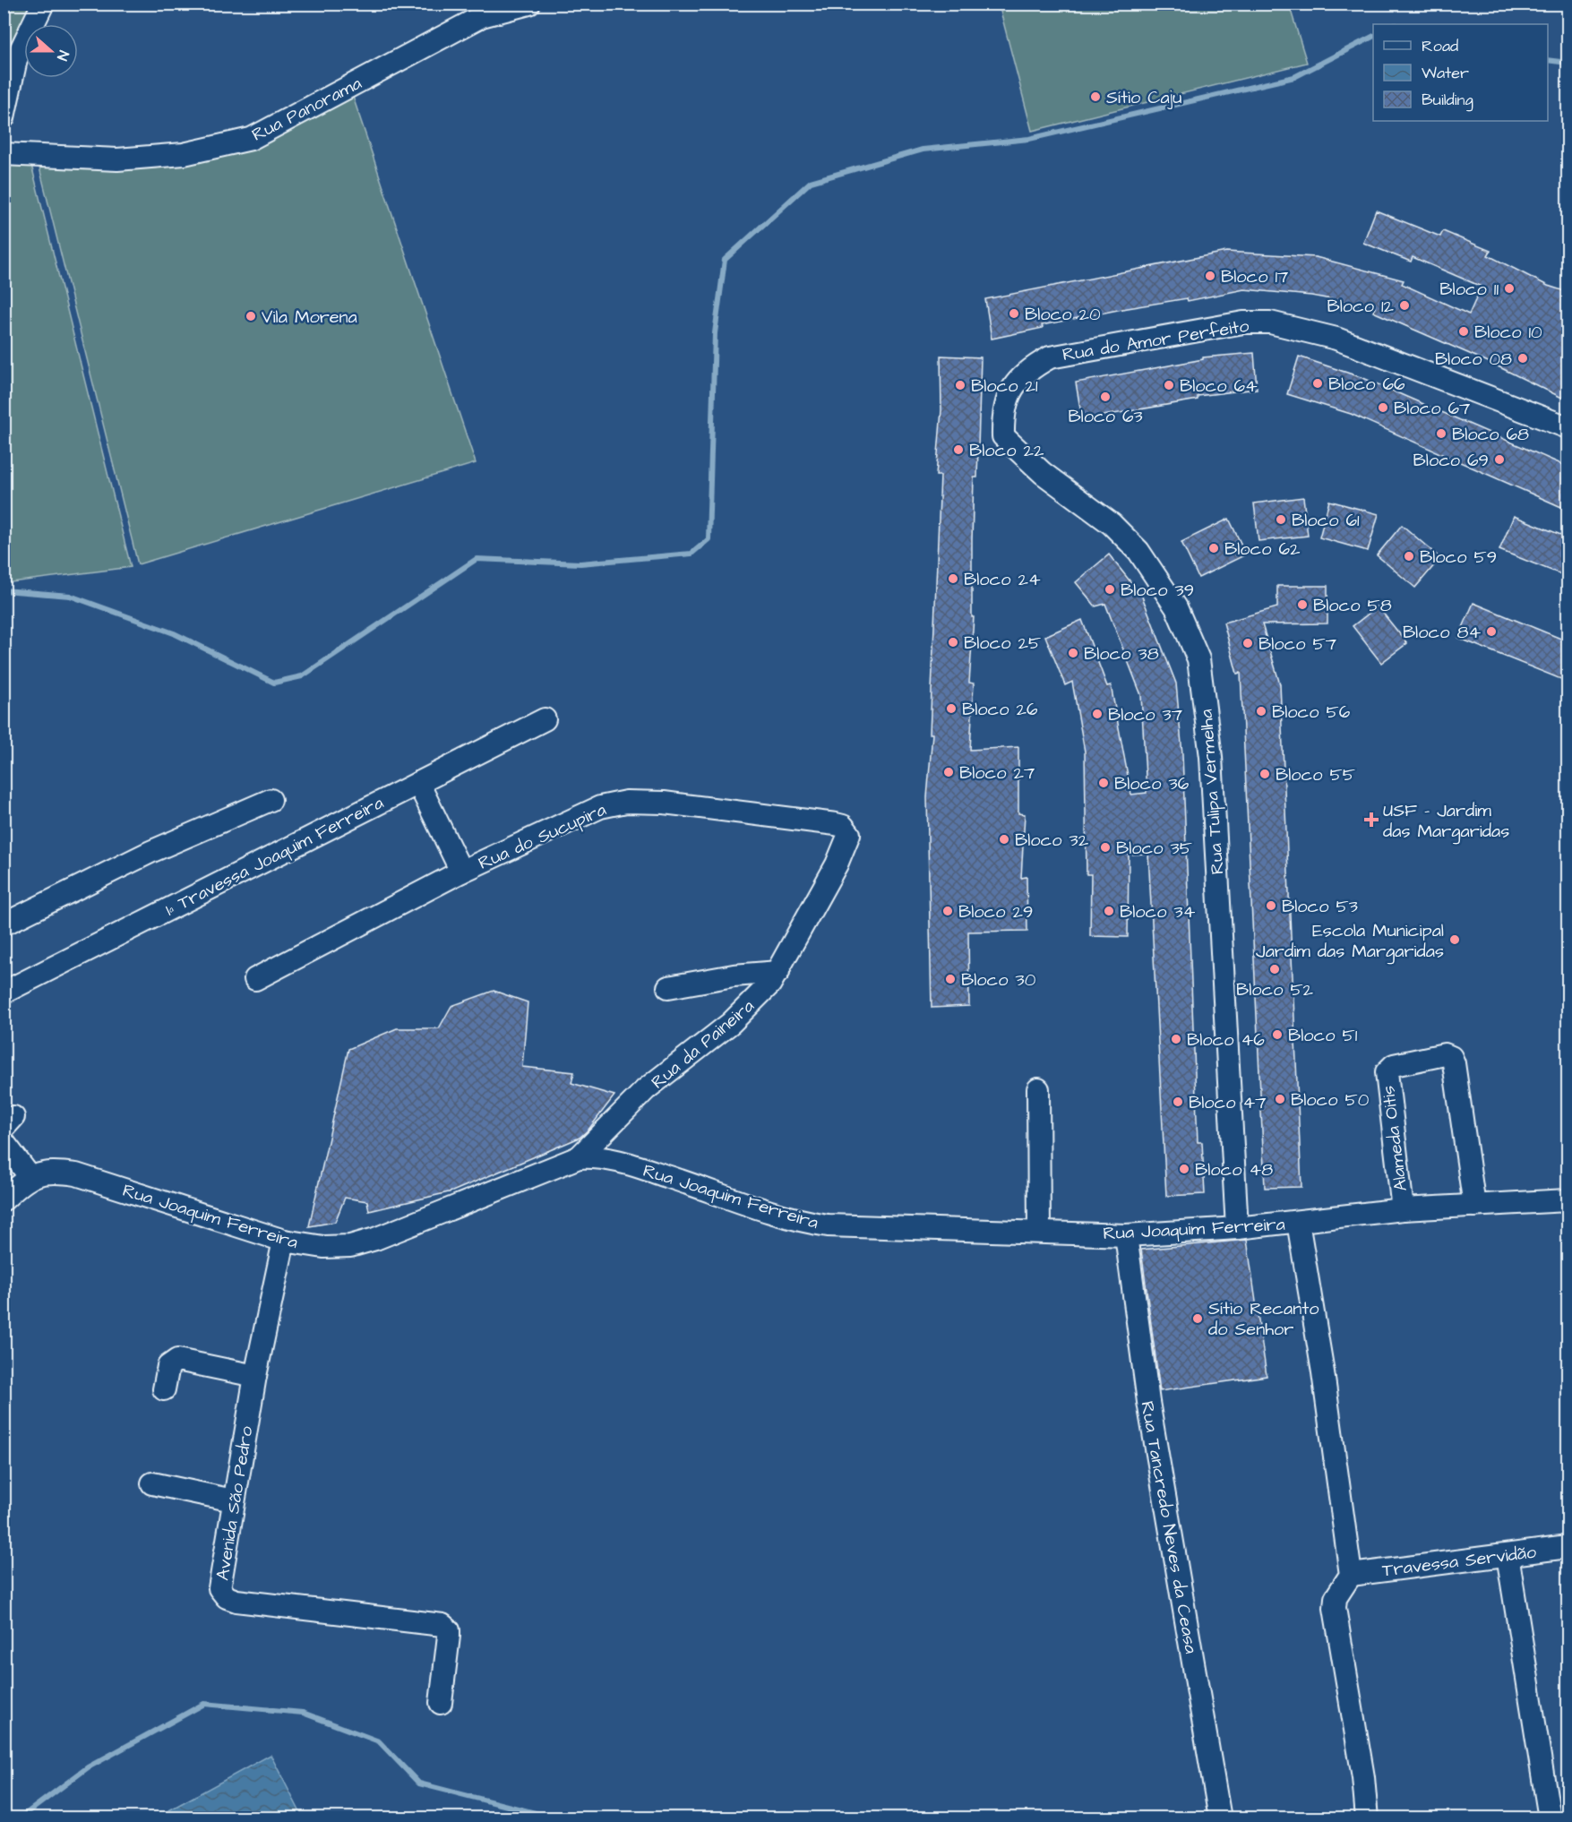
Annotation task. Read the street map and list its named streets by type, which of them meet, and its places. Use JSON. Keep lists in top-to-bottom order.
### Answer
{
  "streets": {
    "street": [
      "Rua Panorama",
      "Rua do Amor Perfeito",
      "Rua Tulipa Vermelha",
      "Rua do Sucupira",
      "1ª Travessa Joaquim Ferreira",
      "Rua da Paineira",
      "Alameda Oitis",
      "Rua Joaquim Ferreira",
      "Avenida São Pedro",
      "Rua Tancredo Neves da Ceasa",
      "Travessa Servidão"
    ]
  },
  "crossings": [
    ["Rua do Amor Perfeito", "Rua Tulipa Vermelha"],
    ["Rua Tulipa Vermelha", "Rua Joaquim Ferreira"],
    ["Rua do Sucupira", "1ª Travessa Joaquim Ferreira"],
    ["Rua do Sucupira", "Rua da Paineira"],
    ["Rua da Paineira", "Rua Joaquim Ferreira"],
    ["Alameda Oitis", "Rua Joaquim Ferreira"],
    ["Rua Joaquim Ferreira", "Avenida São Pedro"],
    ["Rua Joaquim Ferreira", "Rua Tancredo Neves da Ceasa"]
  ],
  "places": {
    "other": [
      "Sítio Caju",
      "Bloco 17",
      "Bloco 11",
      "Bloco 12",
      "Bloco 20",
      "Vila Morena",
      "Bloco 10",
      "Bloco 08",
      "Bloco 66",
      "Bloco 21",
      "Bloco 64",
      "Bloco 63",
      "Bloco 67",
      "Bloco 68",
      "Bloco 22",
      "Bloco 69",
      "Bloco 61",
      "Bloco 62",
      "Bloco 59",
      "Bloco 24",
      "Bloco 39",
      "Bloco 58",
      "Bloco 84",
      "Bloco 25",
      "Bloco 57",
      "Bloco 38",
      "Bloco 26",
      "Bloco 56",
      "Bloco 37",
      "Bloco 27",
      "Bloco 55",
      "Bloco 36",
      "Bloco 32",
      "Bloco 35",
      "Bloco 53",
      "Bloco 29",
      "Bloco 34",
      "Escola Municipal Jardim das Margaridas",
      "Bloco 52",
      "Bloco 30",
      "Bloco 51",
      "Bloco 46",
      "Bloco 50",
      "Bloco 47",
      "Bloco 48",
      "Sítio Recanto do Senhor"
    ],
    "health": ["USF - Jardim das Margaridas"]
  },
  "legend": ["Road", "Water", "Building"],
  "north": "right"
}
